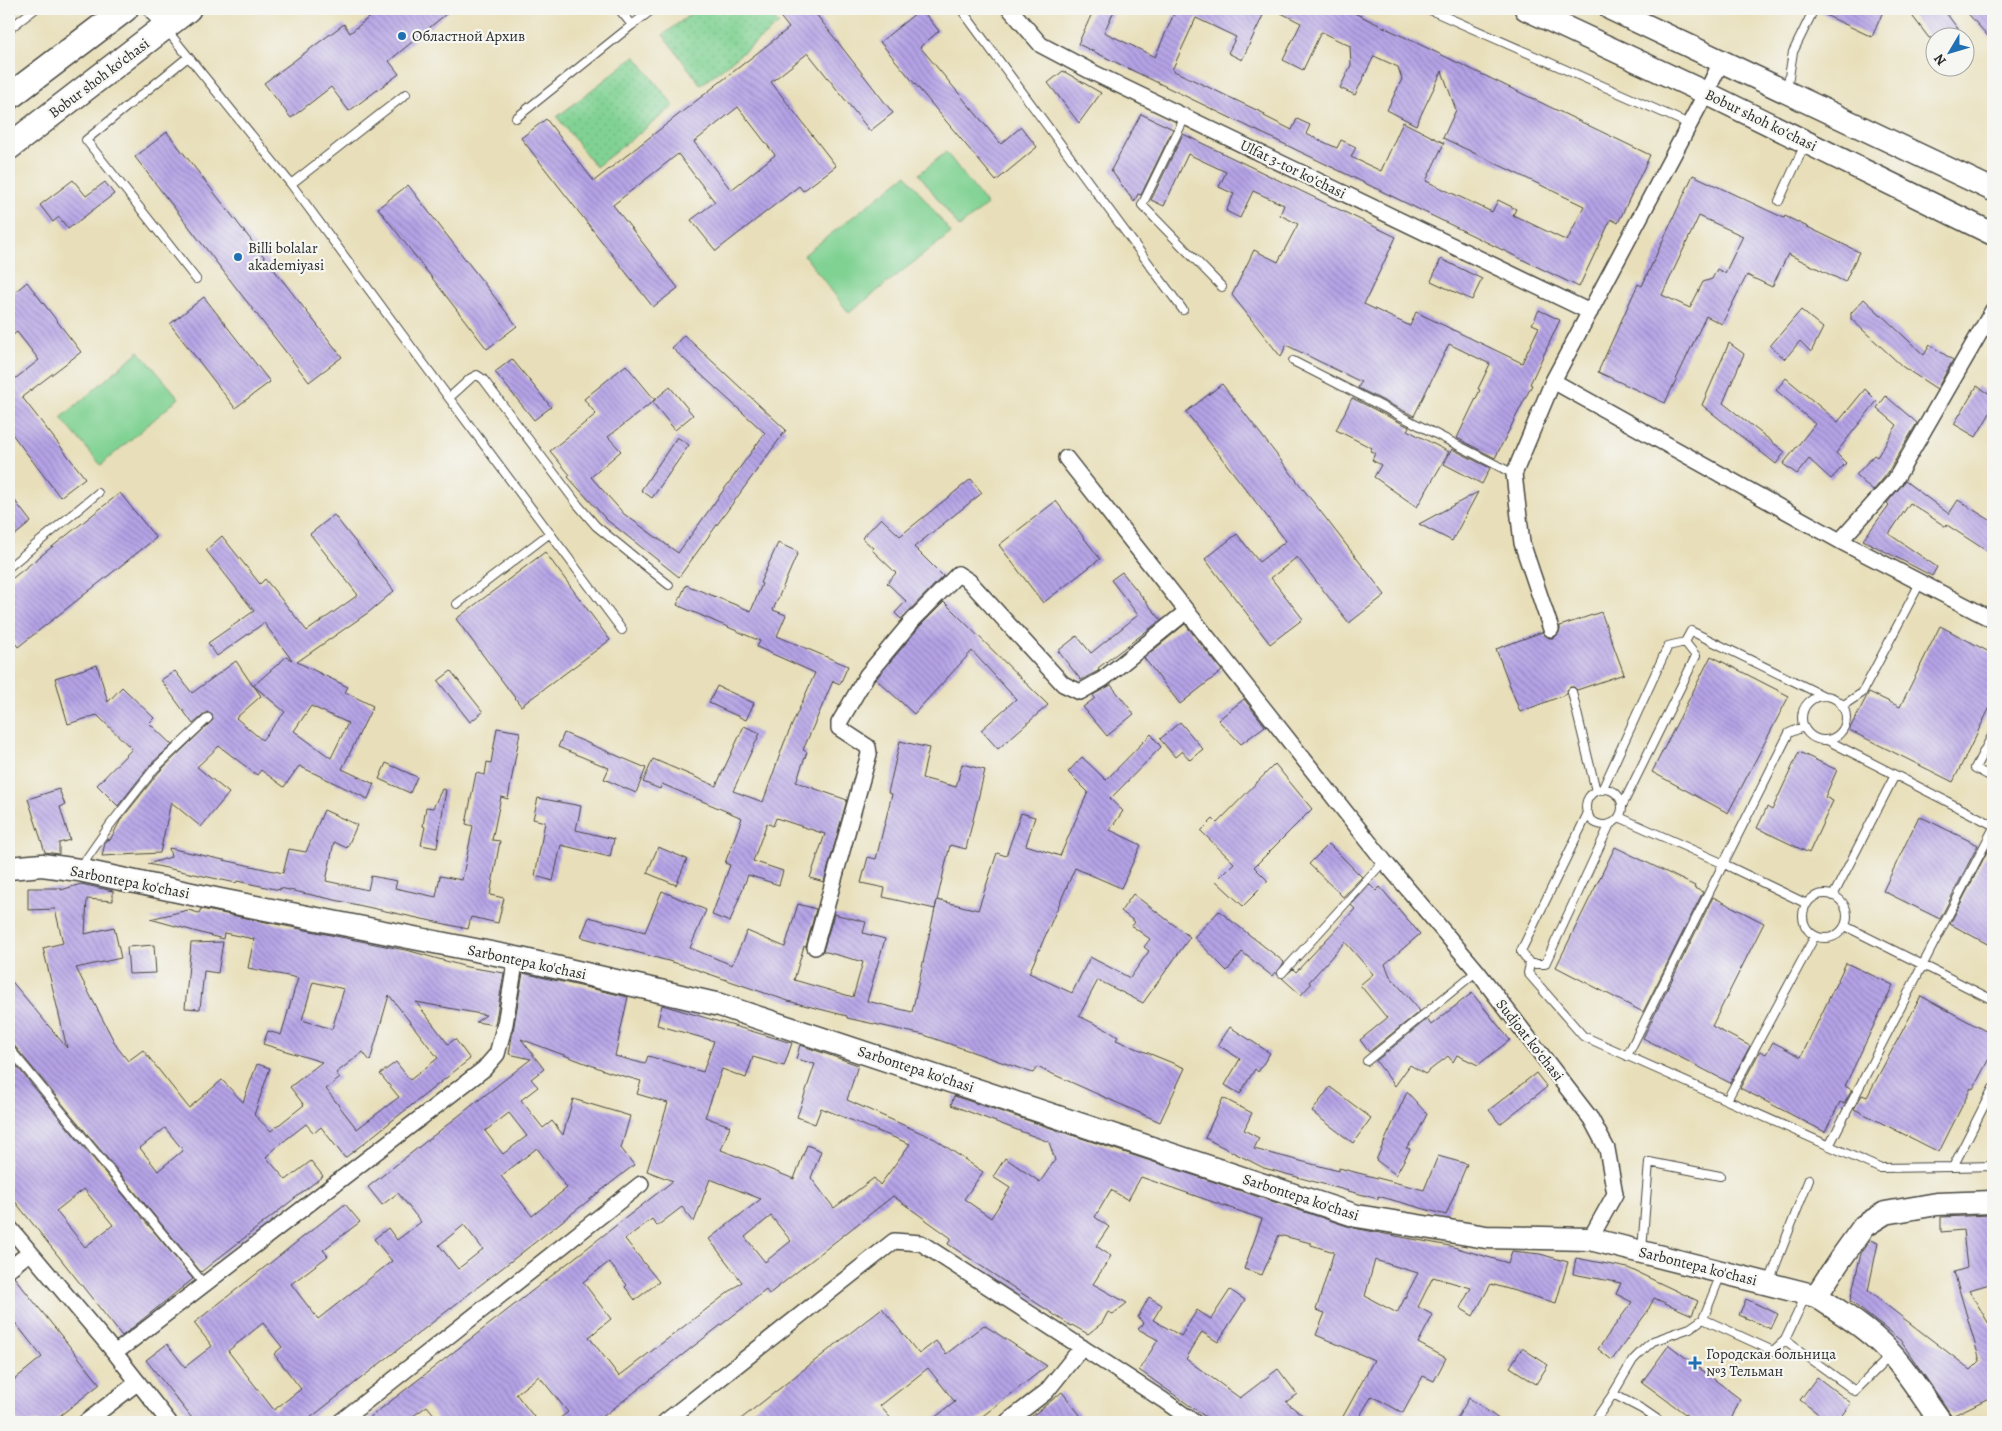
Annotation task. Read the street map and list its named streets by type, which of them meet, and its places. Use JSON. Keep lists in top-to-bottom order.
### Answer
{
  "streets": {
    "main road": ["Bobur shoh ko'chasi"],
    "street": [
      "Bobur shoh koʻchasi",
      "Ulfat 3-tor koʻchasi",
      "Sarbontepa ko'chasi",
      "Sudjoat koʻchasi"
    ]
  },
  "crossings": [
    ["Sarbontepa ko'chasi", "Sudjoat koʻchasi"]
  ],
  "places": {
    "other": ["Областной Архив", "Billi bolalar akademiyasi"],
    "health": ["Городская больница №3 Тельман"]
  },
  "north": "bottom left"
}
